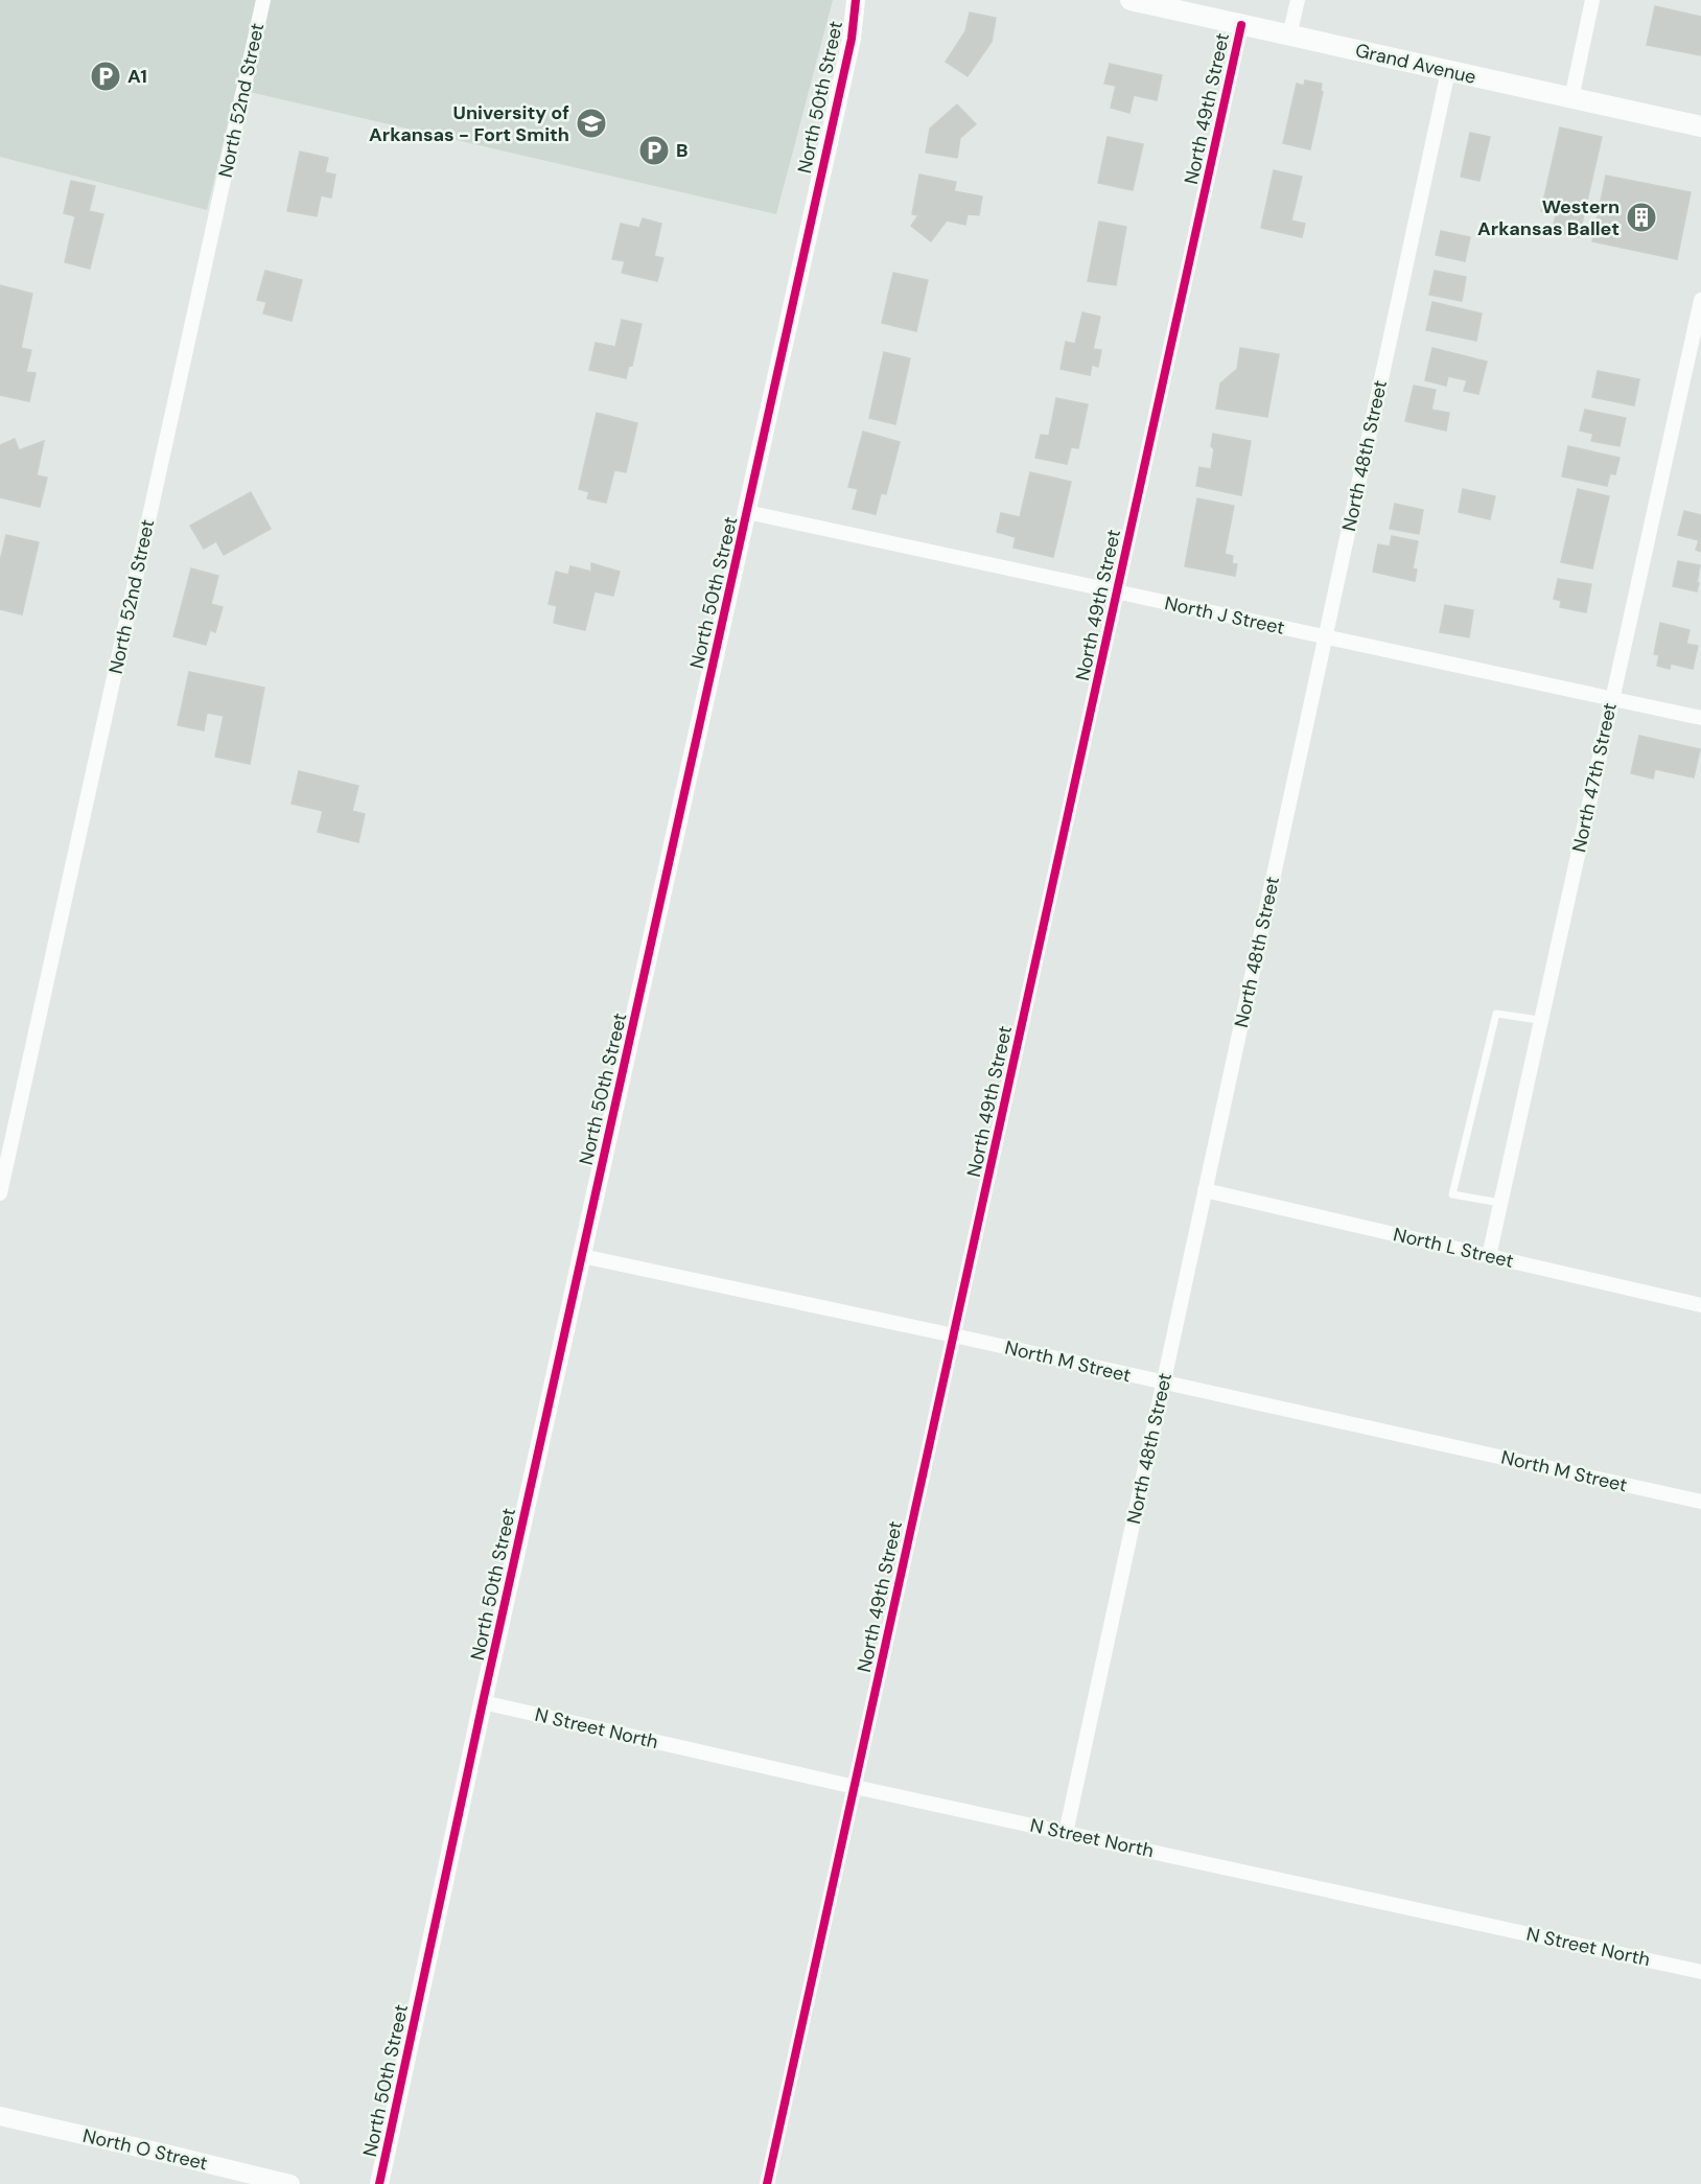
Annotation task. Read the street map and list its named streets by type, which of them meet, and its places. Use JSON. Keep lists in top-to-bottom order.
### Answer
{
  "streets": {
    "main road": ["Grand Avenue"],
    "street": [
      "North 50th Street",
      "North 52nd Street",
      "North 49th Street",
      "North 48th Street",
      "North J Street",
      "North 47th Street",
      "North L Street",
      "North M Street",
      "N Street North",
      "North O Street"
    ]
  },
  "crossings": [
    ["Grand Avenue", "North 49th Street"],
    ["Grand Avenue", "North 48th Street"],
    ["North 50th Street", "North J Street"],
    ["North 50th Street", "North M Street"],
    ["North 50th Street", "N Street North"],
    ["North 49th Street", "North J Street"],
    ["North 49th Street", "North M Street"],
    ["North 49th Street", "N Street North"],
    ["North 48th Street", "North J Street"],
    ["North 48th Street", "North L Street"],
    ["North 48th Street", "North M Street"],
    ["North 48th Street", "N Street North"],
    ["North J Street", "North 47th Street"],
    ["North 47th Street", "North L Street"]
  ],
  "places": {
    "parking": ["A1", "B"],
    "school or university": ["University of Arkansas - Fort Smith"],
    "building": ["Western Arkansas Ballet"]
  }
}
